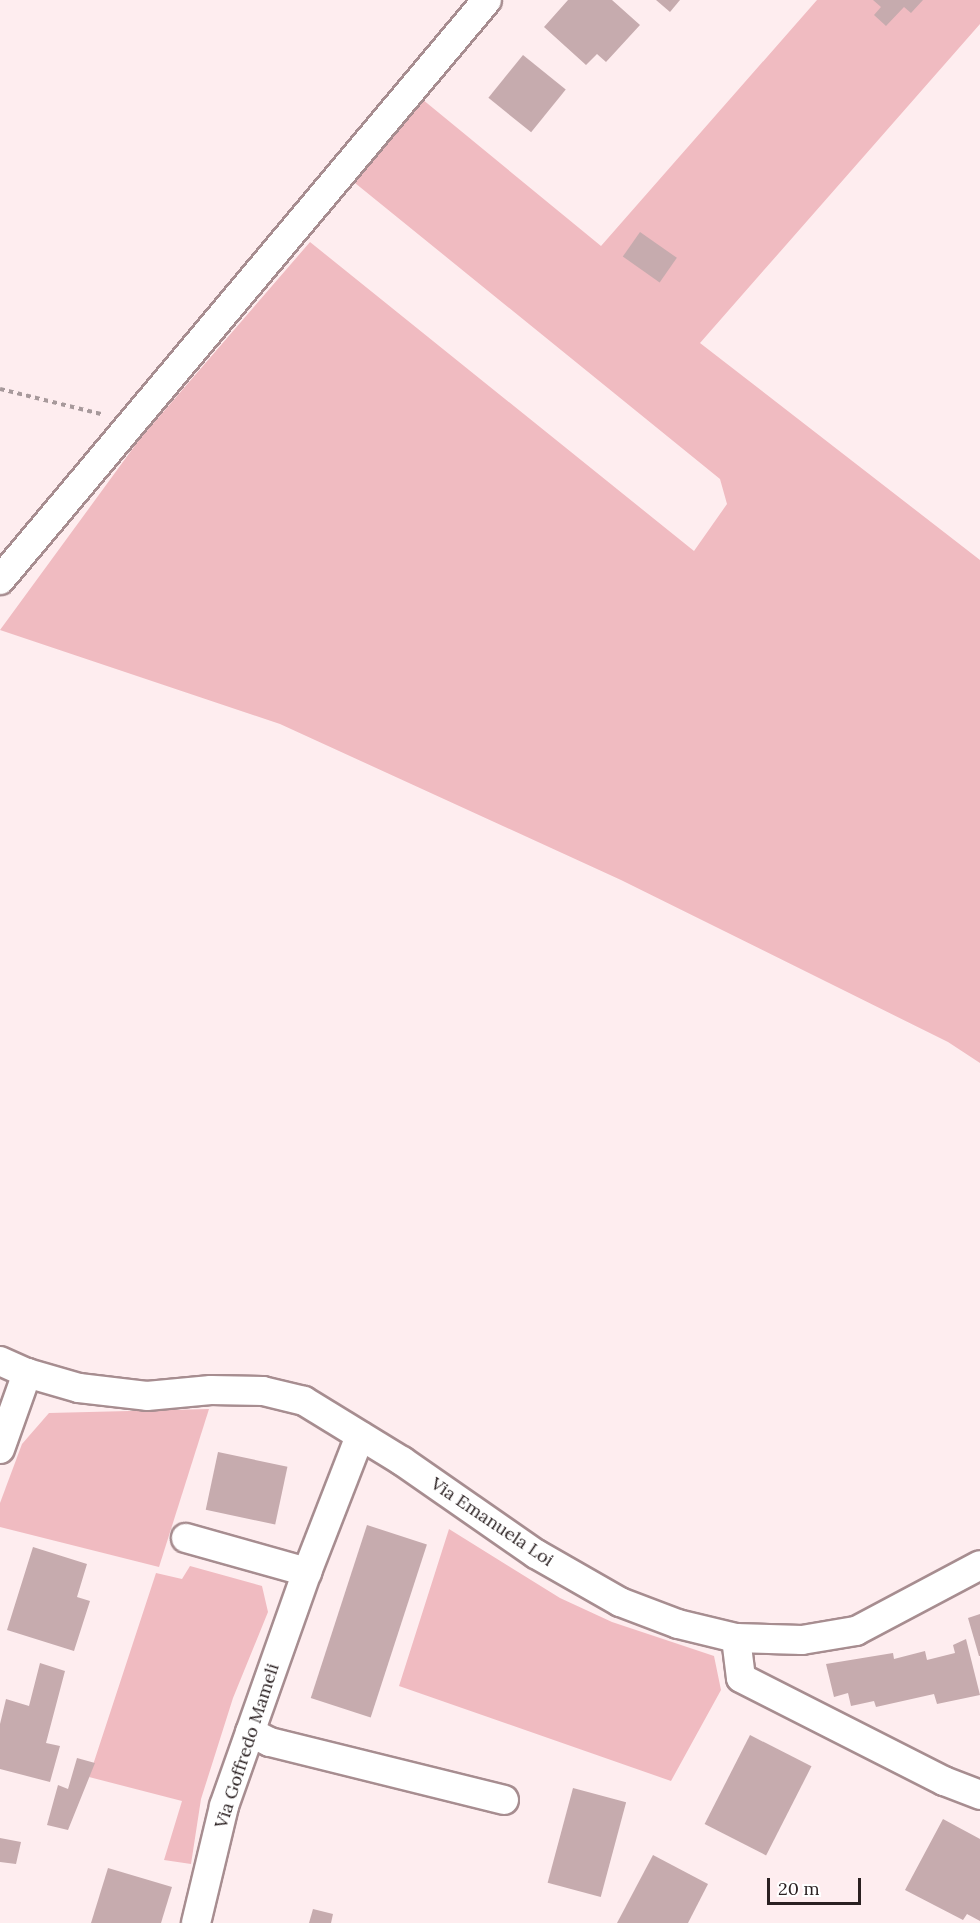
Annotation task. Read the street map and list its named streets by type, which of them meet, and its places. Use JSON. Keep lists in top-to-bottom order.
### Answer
{
  "streets": {
    "street": ["Via Emanuela Loi", "Via Goffredo Mameli"]
  },
  "crossings": [
    ["Via Emanuela Loi", "Via Goffredo Mameli"]
  ],
  "scale_bar": "20 m"
}
